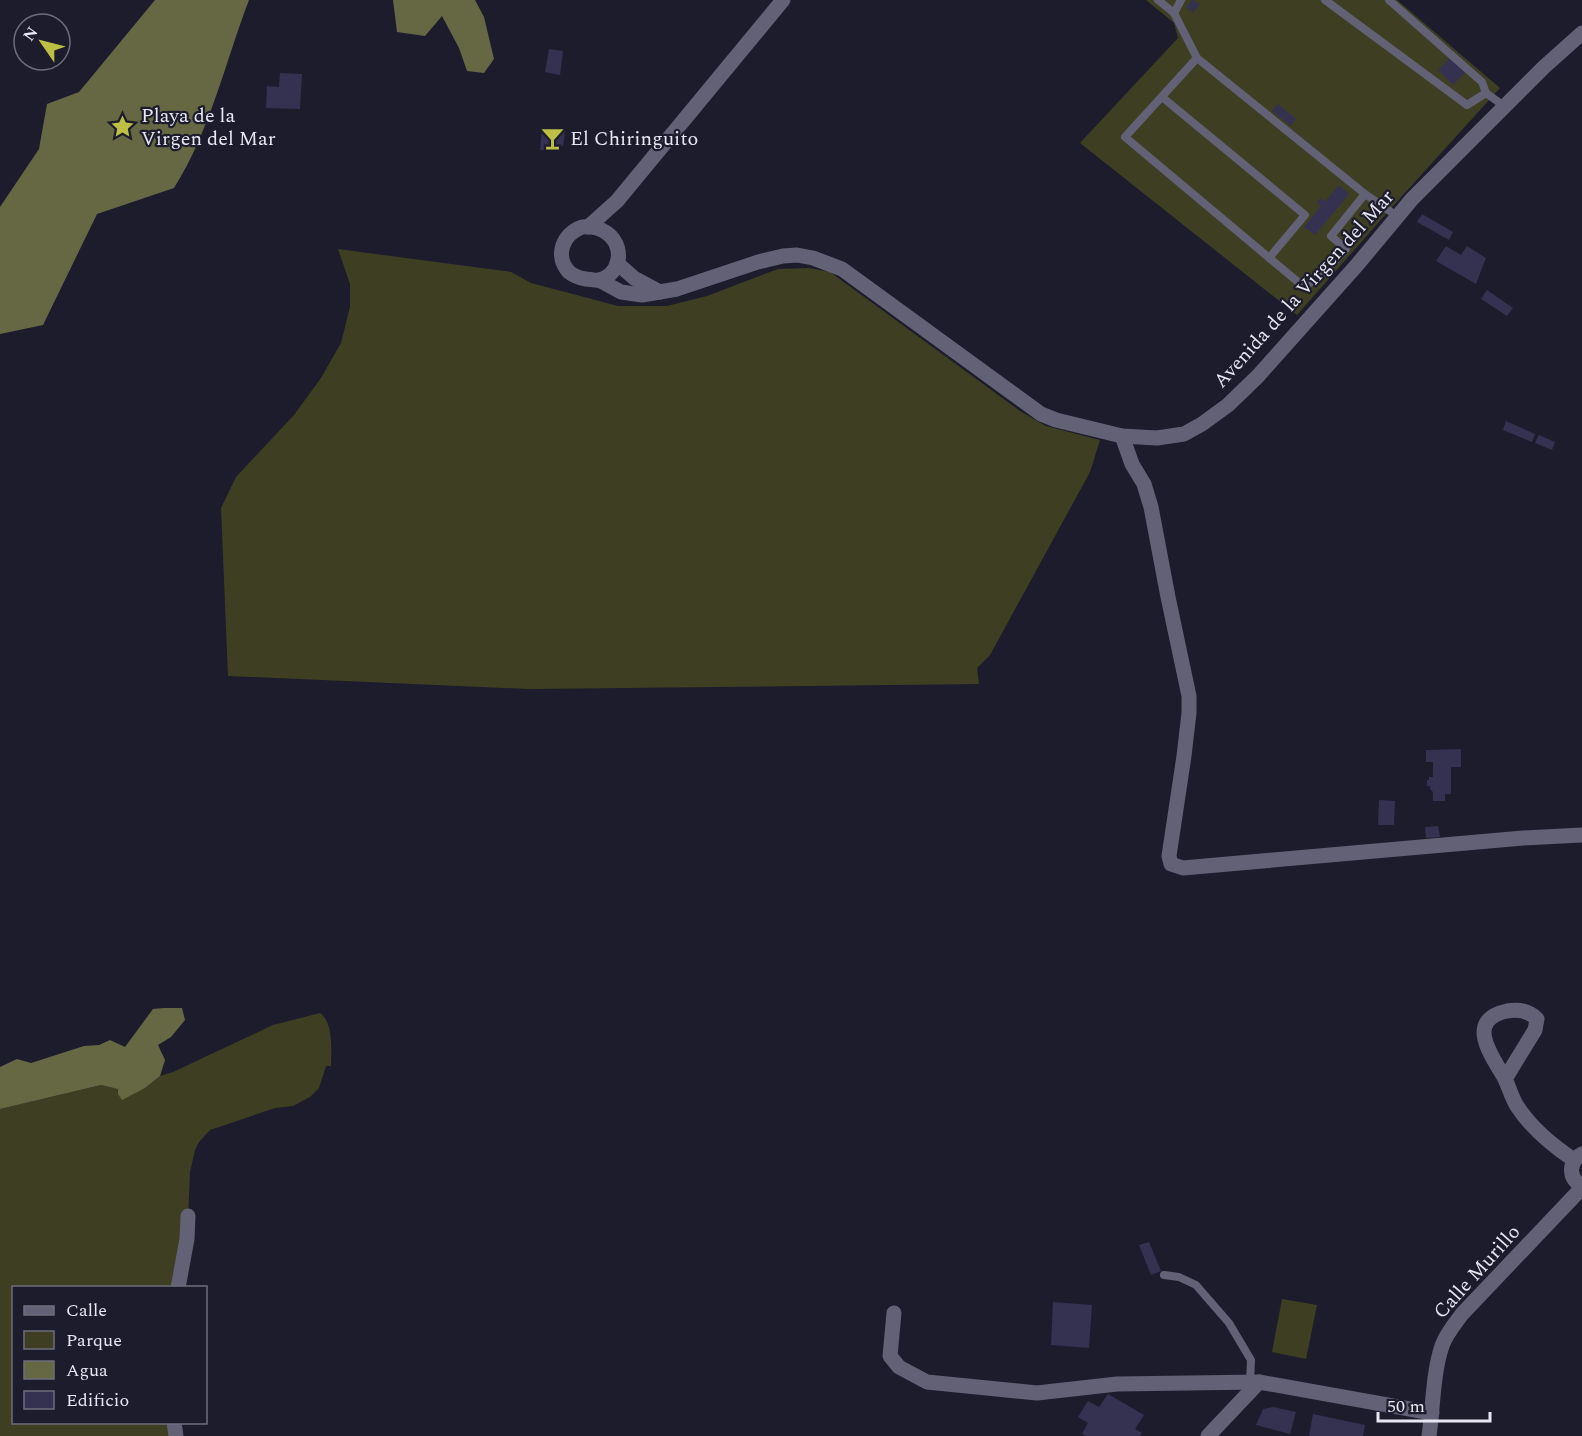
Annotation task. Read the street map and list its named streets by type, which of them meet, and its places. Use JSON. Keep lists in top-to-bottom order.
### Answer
{
  "streets": {
    "street": ["Avenida de la Virgen del Mar", "Calle Murillo"]
  },
  "places": {
    "place": ["Playa de la Virgen del Mar"],
    "bar": ["El Chiringuito"]
  },
  "legend": [
    "Calle",
    "Parque",
    "Agua",
    "Edificio"
  ],
  "scale_bar": "50 m",
  "north": "top left"
}
